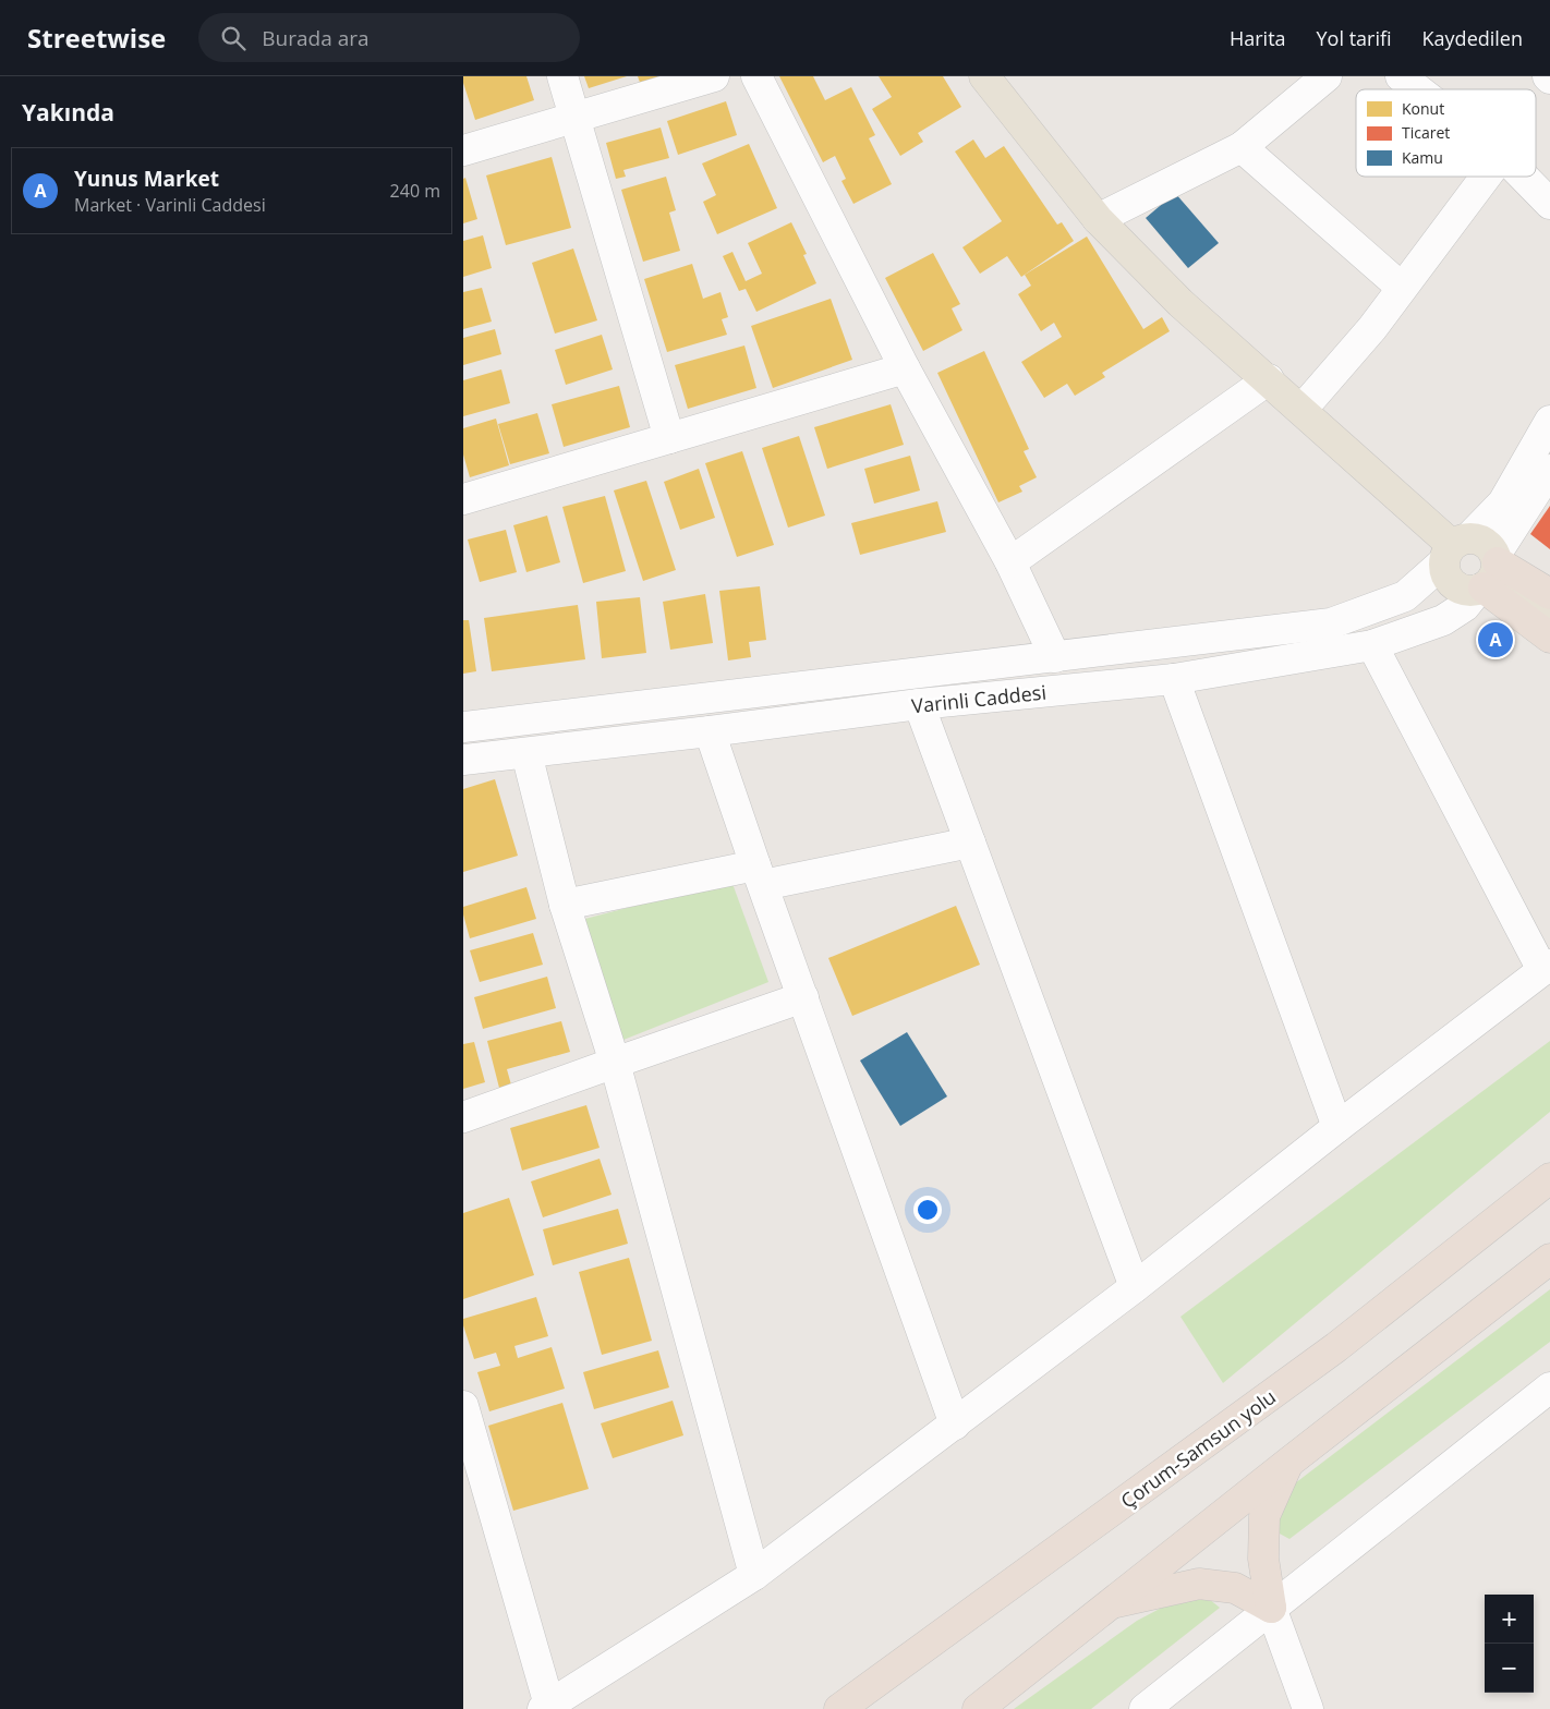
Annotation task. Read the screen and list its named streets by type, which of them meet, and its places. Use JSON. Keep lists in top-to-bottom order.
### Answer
{
  "streets": {
    "highway": ["Çorum-Samsun yolu"],
    "street": ["Varinli Caddesi"]
  },
  "legend": ["Konut", "Ticaret", "Kamu"],
  "page": {
    "header": "Streetwise",
    "search": "Burada ara",
    "nav": ["Harita", "Yol tarifi", "Kaydedilen"],
    "heading": "Yakında",
    "list": [
      {
        "mark": "A",
        "name": "Yunus Market",
        "note": "Market · Varinli Caddesi",
        "value": "240 m"
      }
    ],
    "pins": "A",
    "map_buttons": ["+", "−"]
  }
}
